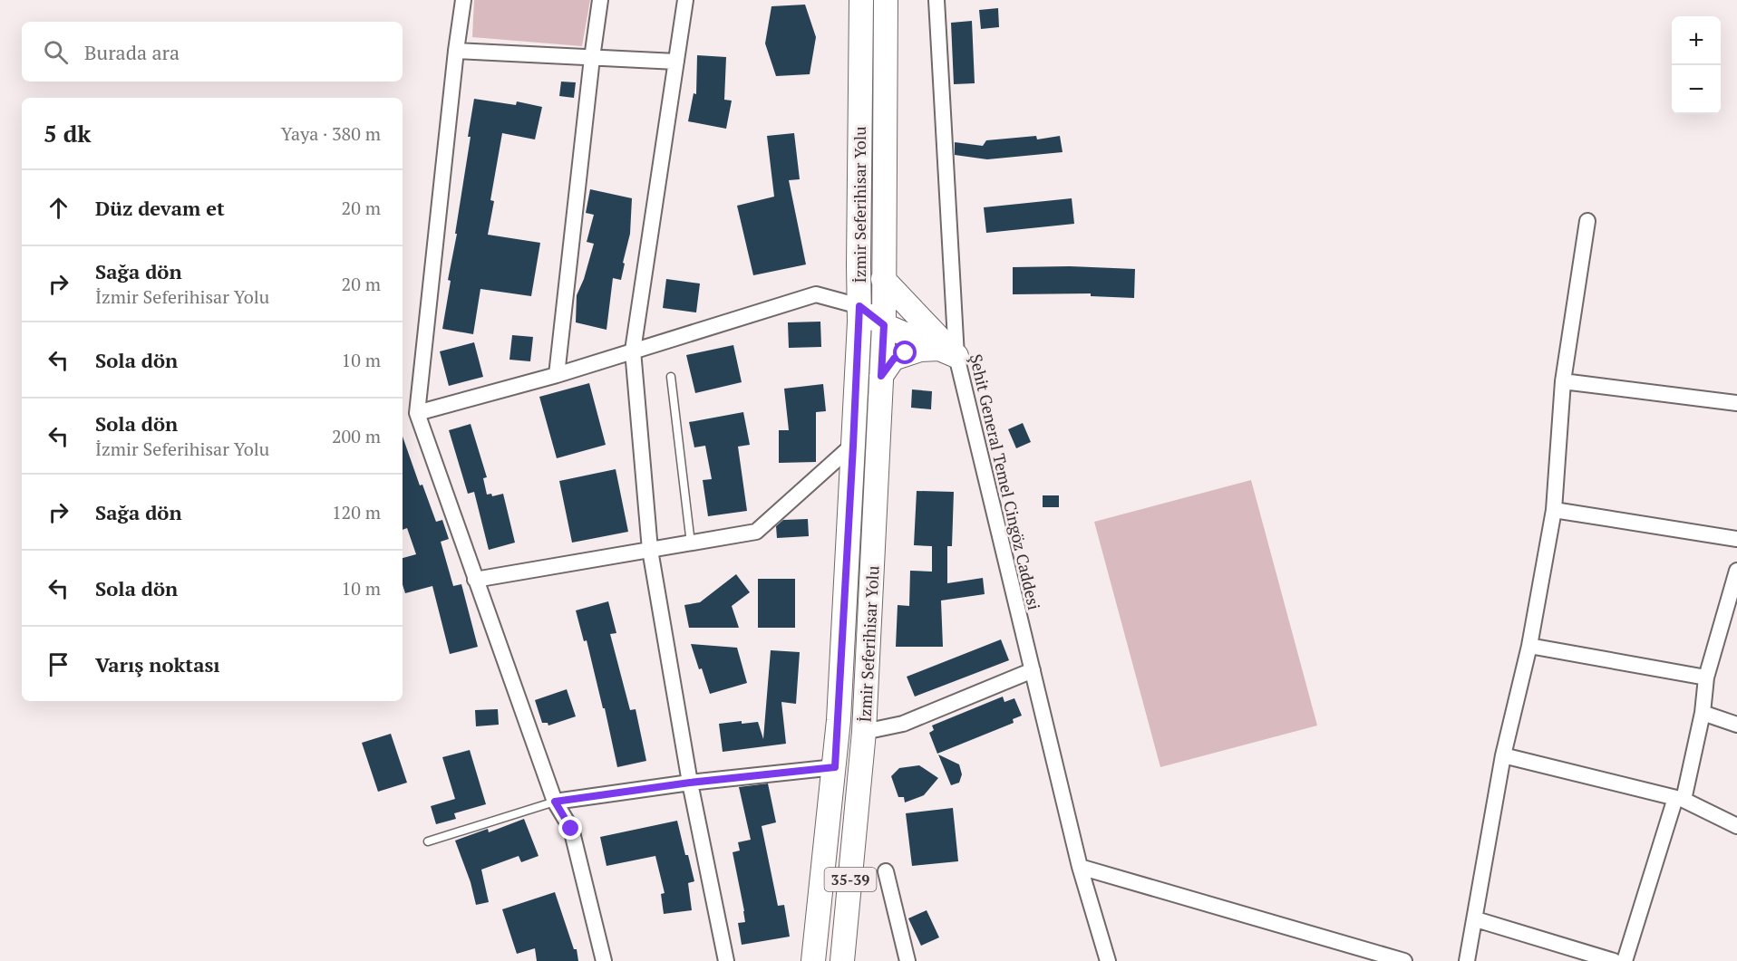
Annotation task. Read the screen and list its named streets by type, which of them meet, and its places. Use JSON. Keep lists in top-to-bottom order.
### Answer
{
  "streets": {
    "main road": ["İzmir Seferihisar Yolu", "35-39"],
    "street": ["Şehit General Temel Cingöz Caddesi"]
  },
  "page": {
    "map_buttons": ["+", "−"],
    "search": "Burada ara",
    "heading": ["5 dk", "Yaya · 380 m"],
    "list": [
      ["Düz devam et", "20 m"],
      ["Sağa dön", "İzmir Seferihisar Yolu", "20 m"],
      ["Sola dön", "10 m"],
      ["Sola dön", "İzmir Seferihisar Yolu", "200 m"],
      ["Sağa dön", "120 m"],
      ["Sola dön", "10 m"],
      "Varış noktası"
    ]
  }
}
